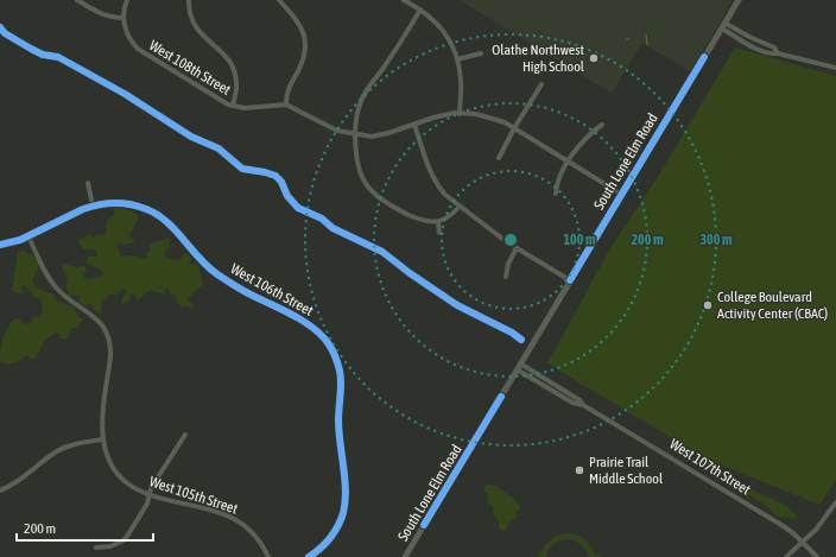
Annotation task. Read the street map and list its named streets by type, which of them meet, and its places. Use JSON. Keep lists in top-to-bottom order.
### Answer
{
  "streets": {
    "street": [
      "West 108th Street",
      "South Lone Elm Road",
      "West 106th Street",
      "West 107th Street",
      "West 105th Street"
    ]
  },
  "crossings": [
    ["South Lone Elm Road", "West 107th Street"],
    ["West 106th Street", "West 105th Street"]
  ],
  "places": ["Olathe Northwest High School", "College Boulevard Activity Center (CBAC)", "Prairie Trail Middle School"],
  "scale_bar": "200 m",
  "rings": ["100 m", "200 m", "300 m"]
}
